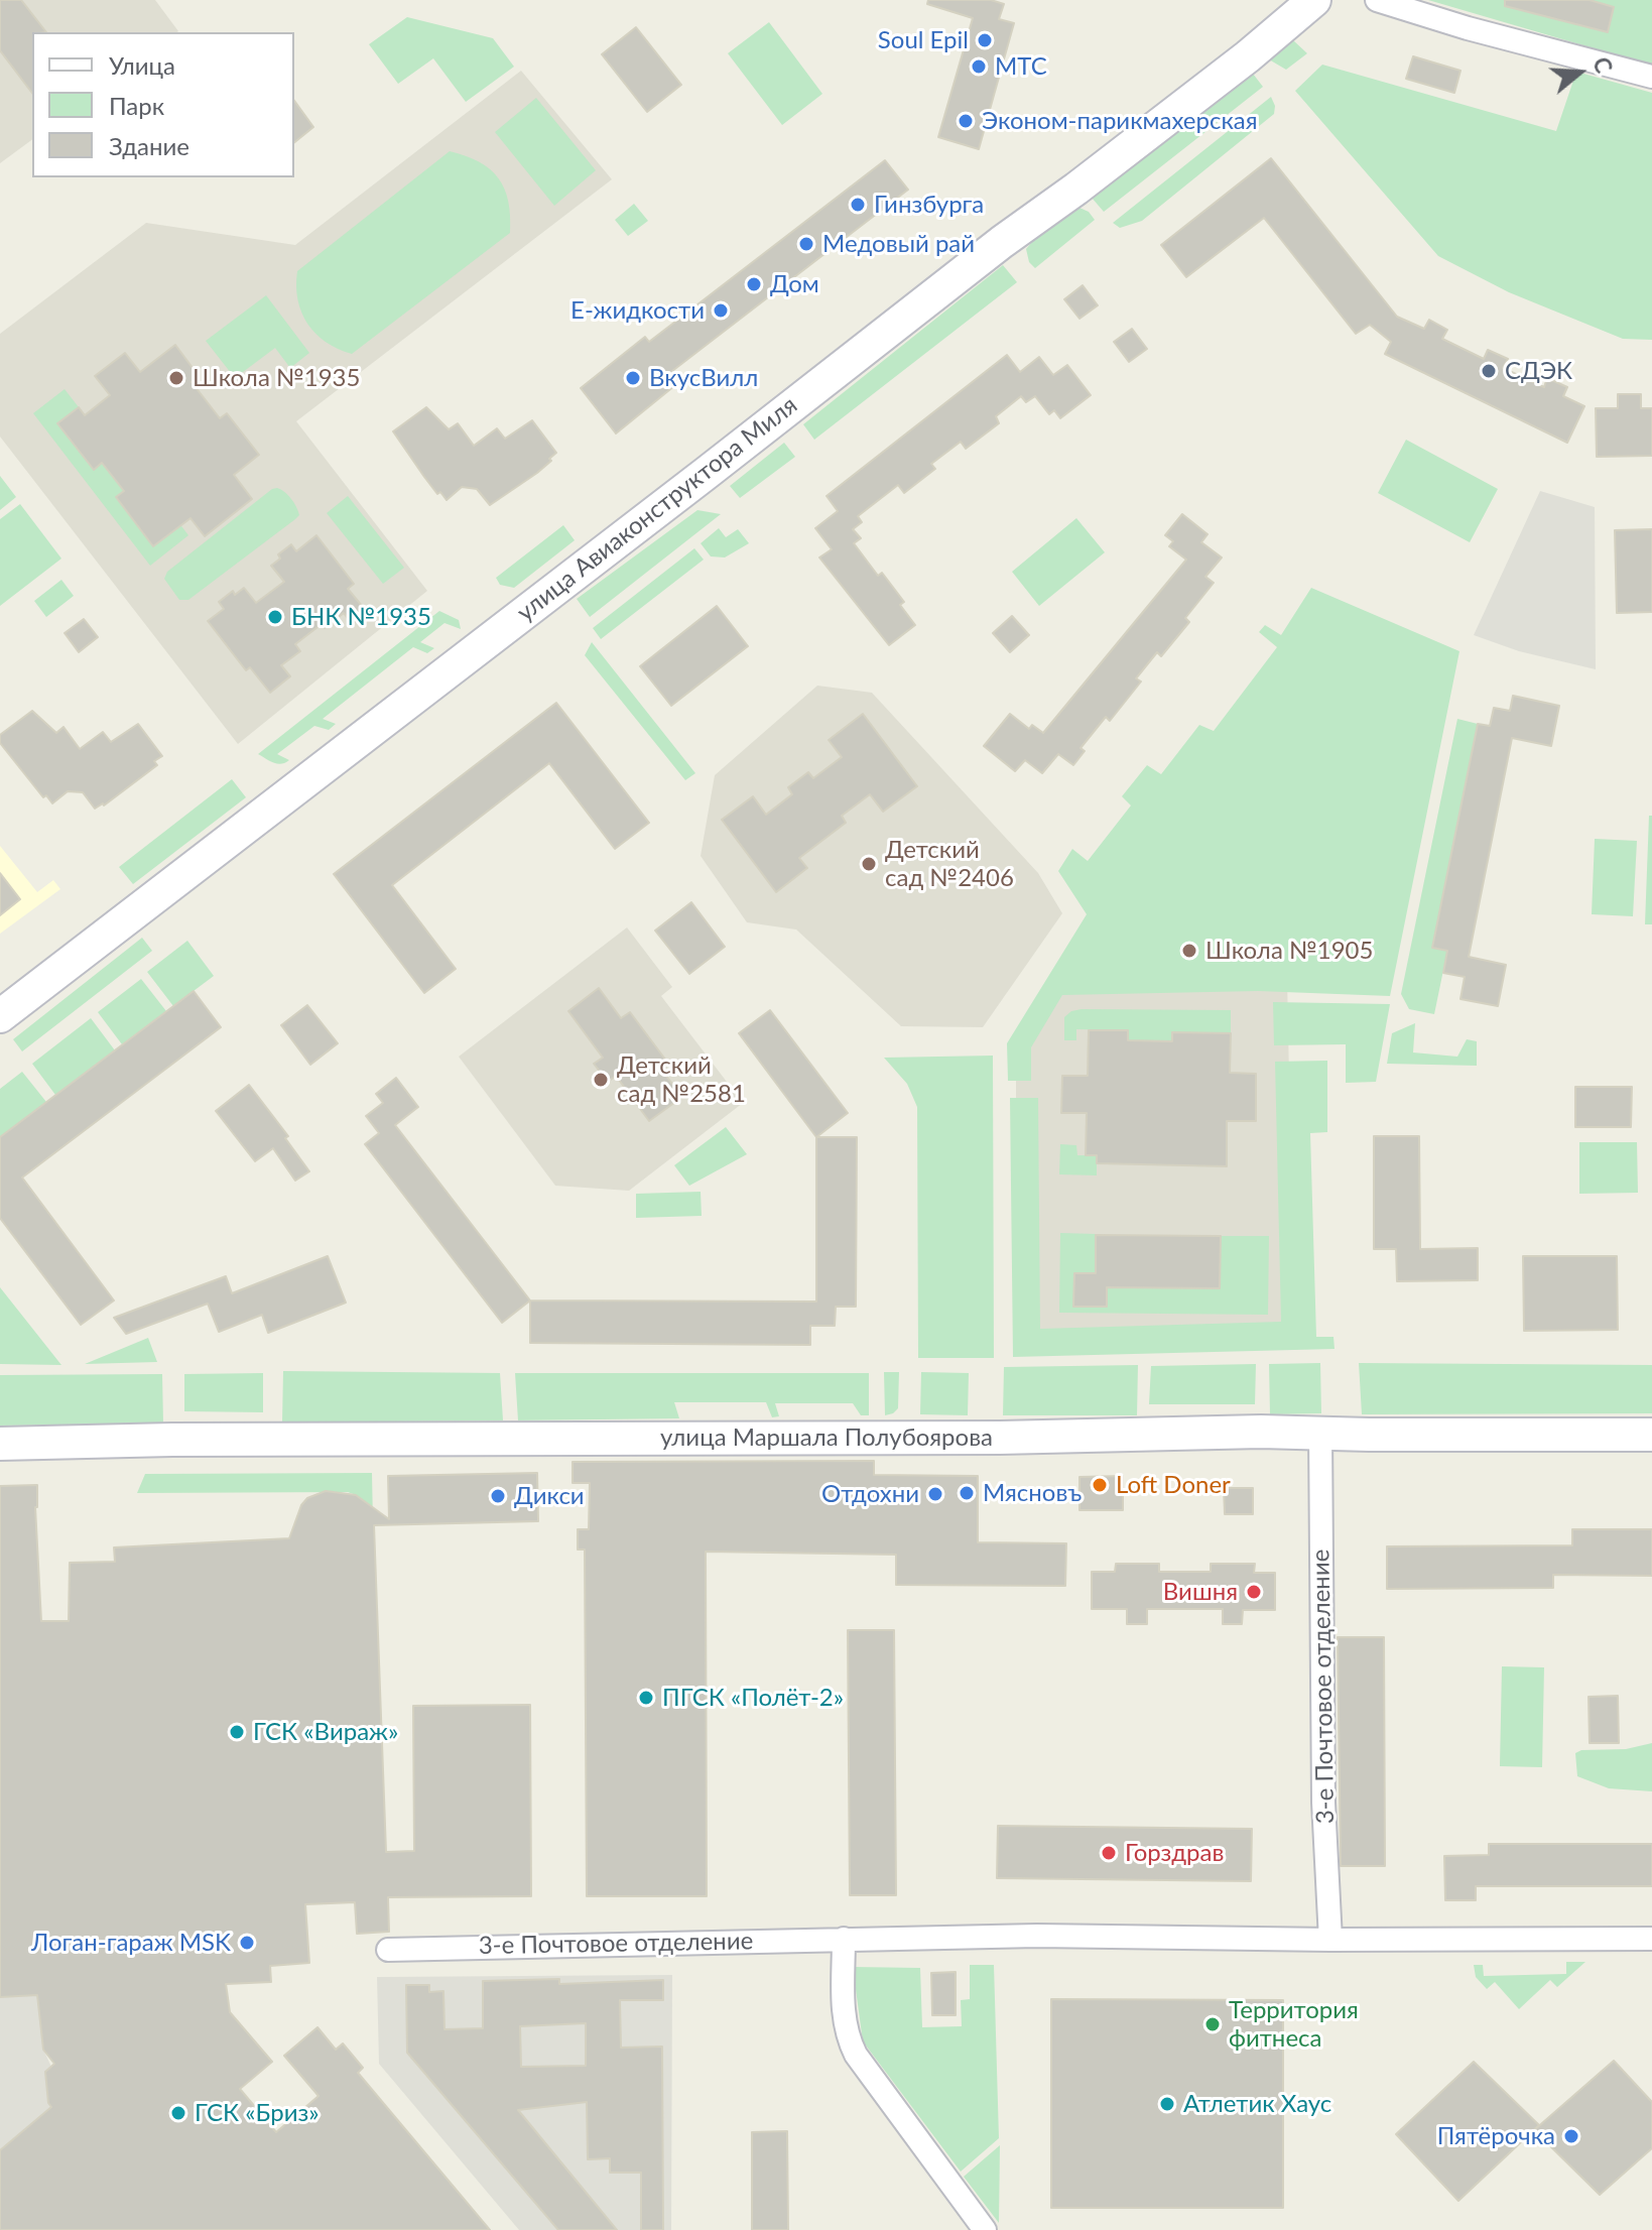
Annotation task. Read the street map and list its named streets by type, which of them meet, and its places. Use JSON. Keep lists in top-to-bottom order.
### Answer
{
  "streets": {
    "street": ["улица Авиаконструктора Миля", "улица Маршала Полубоярова", "3-е Почтовое отделение"]
  },
  "crossings": [
    ["улица Маршала Полубоярова", "3-е Почтовое отделение"]
  ],
  "places": [
    "Soul Epil",
    "МТС",
    "Эконом-парикмахерская",
    "Гинзбурга",
    "Медовый рай",
    "Дом",
    "Е-жидкости",
    "СДЭК",
    "Школа №1935",
    "ВкусВилл",
    "БНК №1935",
    "Детский сад №2406",
    "Школа №1905",
    "Детский сад №2581",
    "Loft Doner",
    "Мясновъ",
    "Отдохни",
    "Дикси",
    "Вишня",
    "ПГСК «Полёт-2»",
    "ГСК «Вираж»",
    "Горздрав",
    "Логан-гараж MSK",
    "Территория фитнеса",
    "Атлетик Хаус",
    "ГСК «Бриз»",
    "Пятёрочка"
  ],
  "legend": ["Улица", "Парк", "Здание"],
  "north": "right"
}
